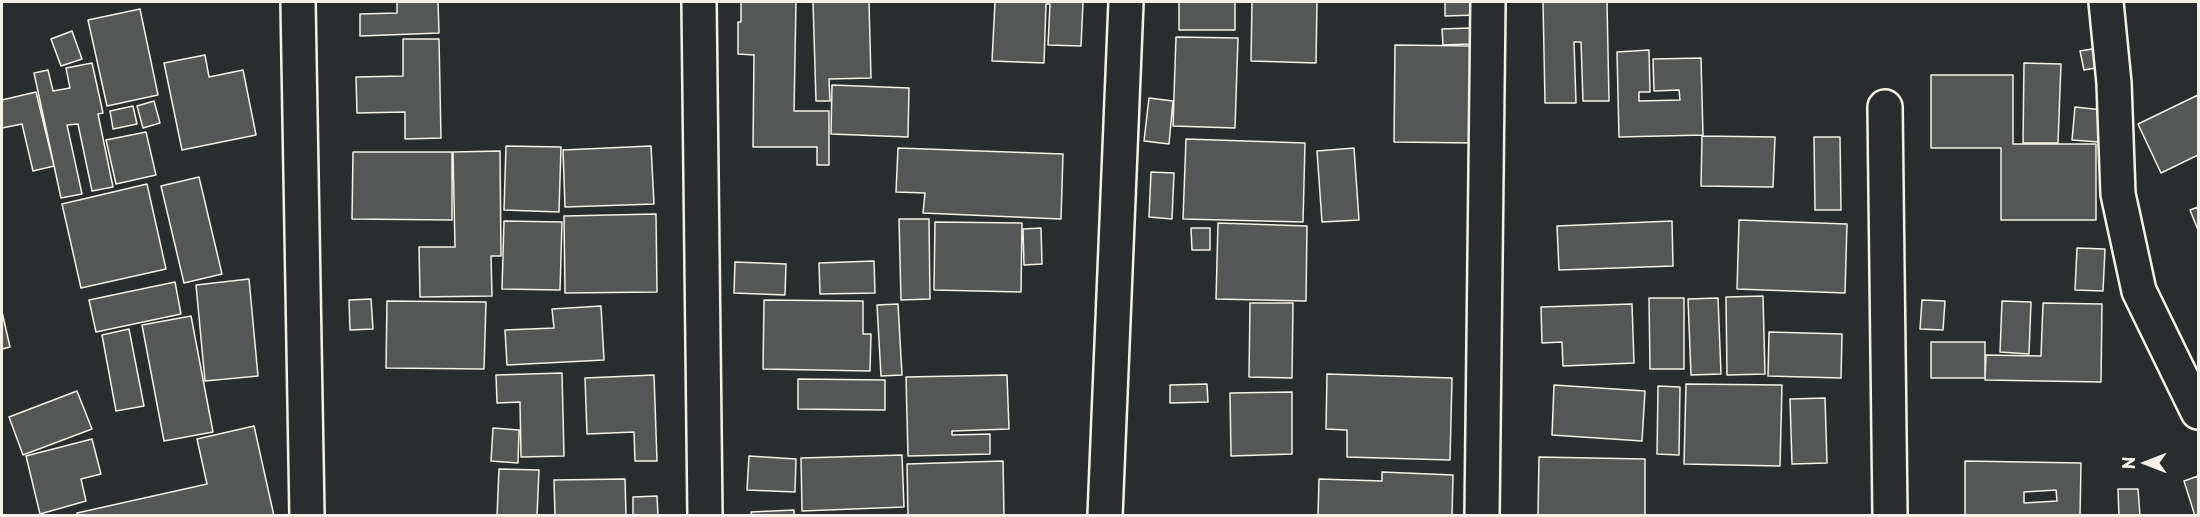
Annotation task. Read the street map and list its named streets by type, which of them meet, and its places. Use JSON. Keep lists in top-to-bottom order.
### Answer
{
  "north": "left"
}
